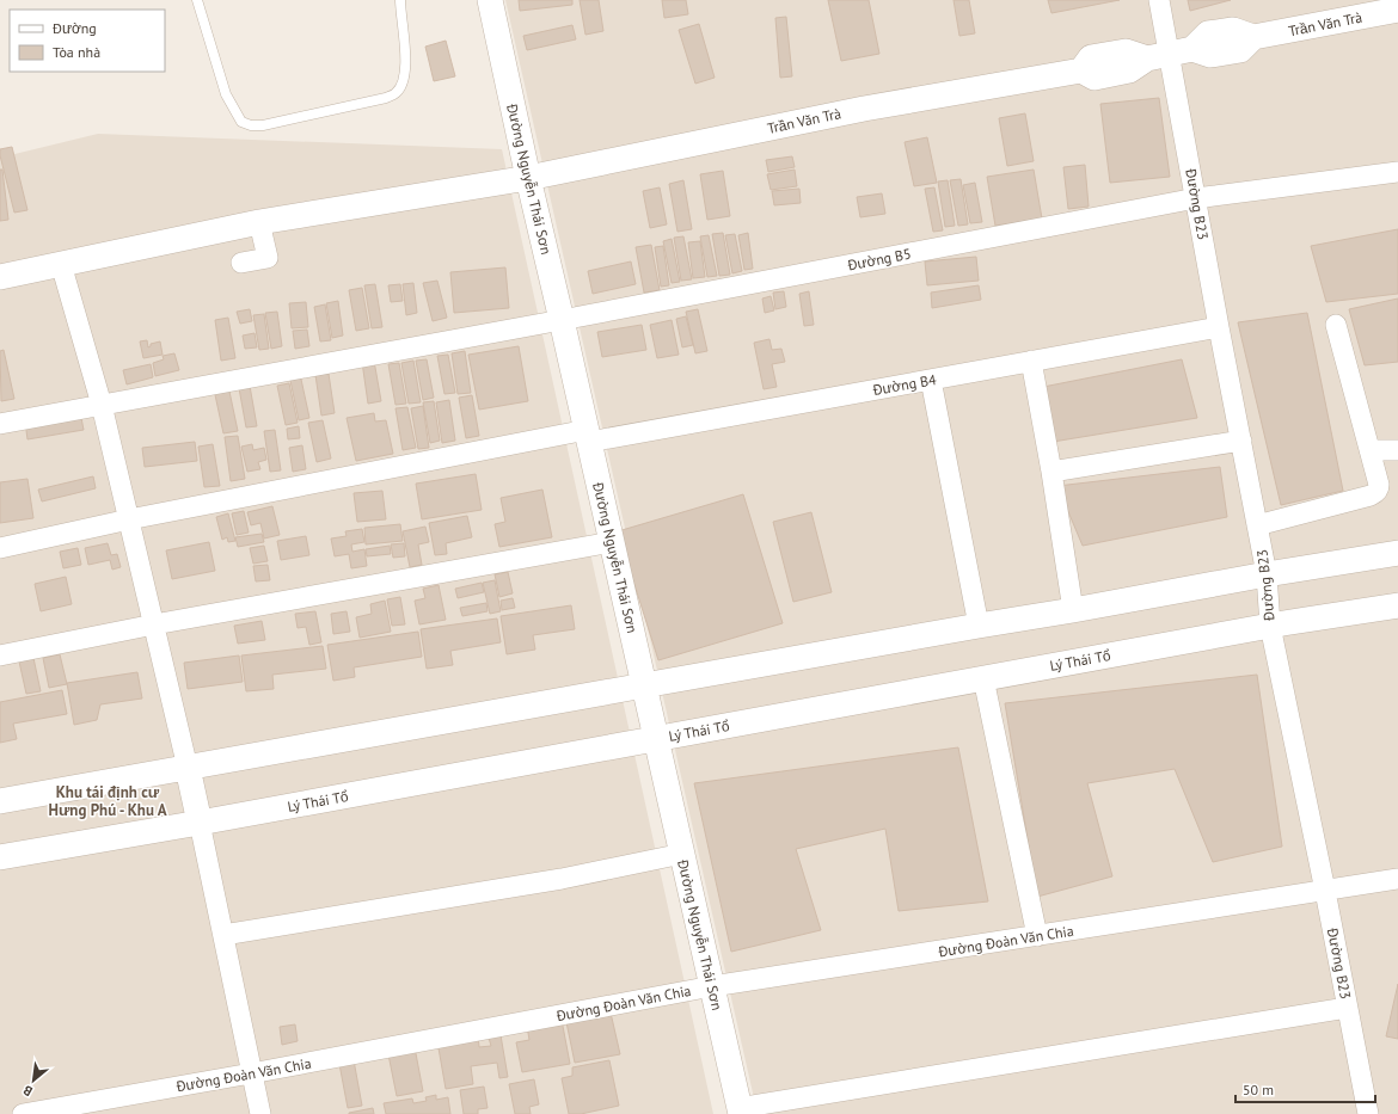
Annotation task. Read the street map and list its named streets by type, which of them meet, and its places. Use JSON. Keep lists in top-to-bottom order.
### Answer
{
  "streets": {
    "street": [
      "Trần Văn Trà",
      "Đường Nguyễn Thái Sơn",
      "Đường B23",
      "Đường B5",
      "Đường B4",
      "Lý Thái Tổ",
      "Đường Đoàn Văn Chia"
    ]
  },
  "crossings": [
    ["Trần Văn Trà", "Đường Nguyễn Thái Sơn"],
    ["Trần Văn Trà", "Đường B23"],
    ["Đường Nguyễn Thái Sơn", "Đường B5"],
    ["Đường Nguyễn Thái Sơn", "Đường B4"],
    ["Đường Nguyễn Thái Sơn", "Lý Thái Tổ"],
    ["Đường Nguyễn Thái Sơn", "Đường Đoàn Văn Chia"],
    ["Đường B23", "Đường B5"],
    ["Đường B23", "Đường B4"],
    ["Đường B23", "Lý Thái Tổ"],
    ["Đường B23", "Đường Đoàn Văn Chia"]
  ],
  "districts": ["Khu tái định cư Hưng Phú - Khu A"],
  "legend": ["Đường", "Tòa nhà"],
  "scale_bar": "50 m",
  "north": "bottom left"
}
